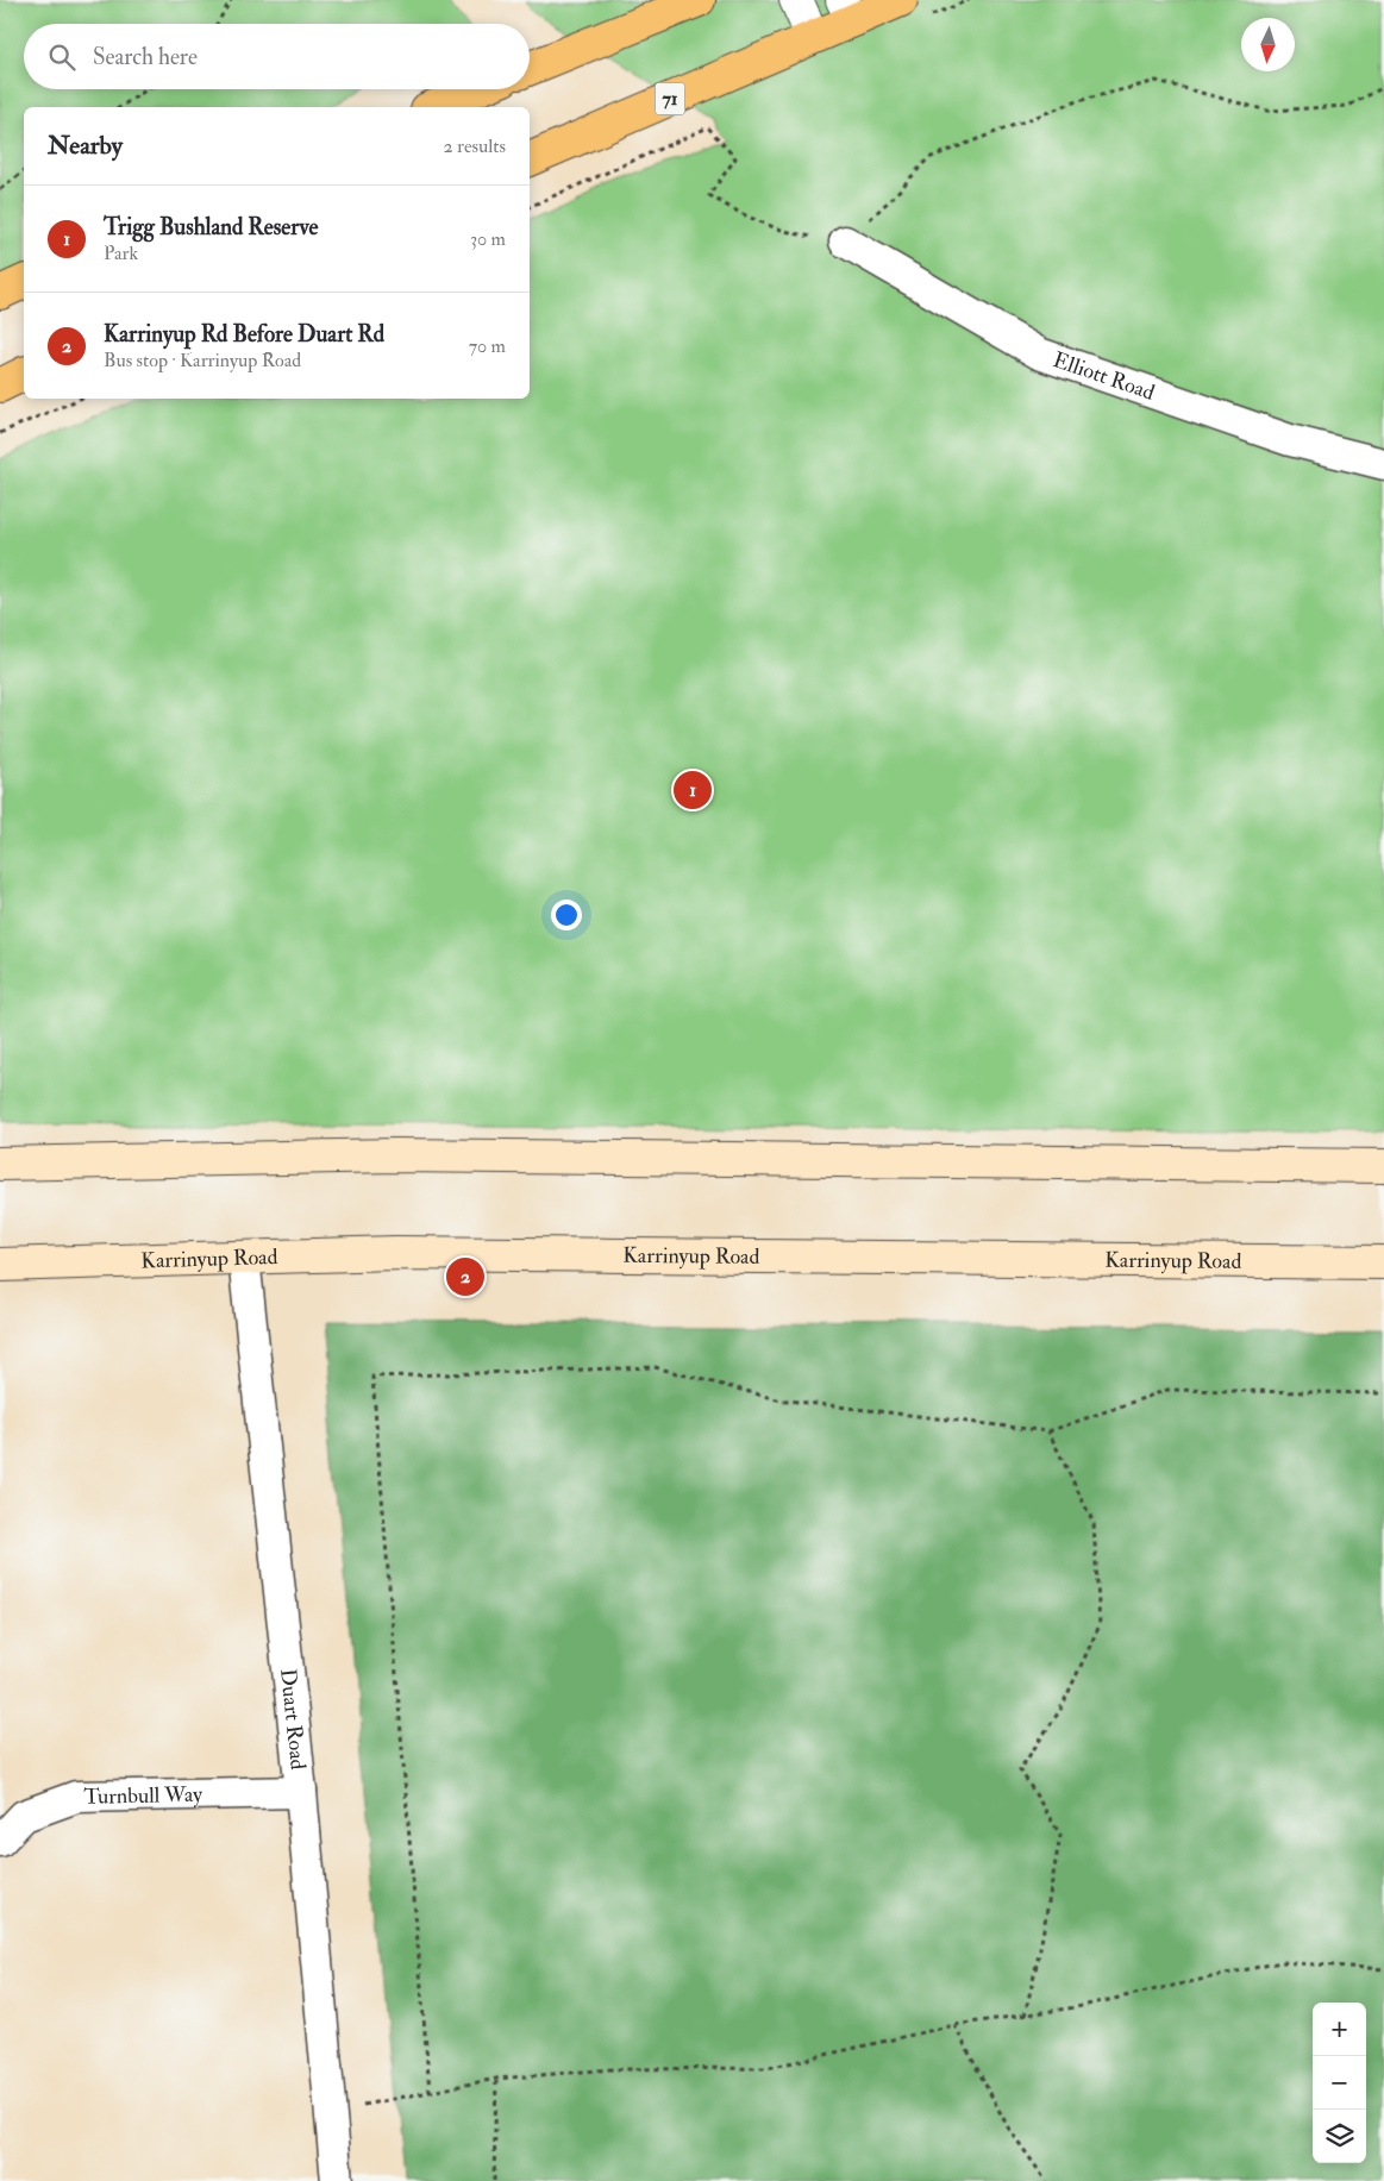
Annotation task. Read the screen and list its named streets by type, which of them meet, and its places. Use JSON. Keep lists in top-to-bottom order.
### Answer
{
  "streets": {
    "highway": ["71"],
    "main road": ["Karrinyup Road"],
    "street": ["Elliott Road", "Duart Road", "Turnbull Way"]
  },
  "crossings": [
    ["Karrinyup Road", "Duart Road"],
    ["Duart Road", "Turnbull Way"]
  ],
  "north": "bottom",
  "page": {
    "search": "Search here",
    "heading": ["Nearby", "2 results"],
    "list": [
      {
        "mark": "1",
        "name": "Trigg Bushland Reserve",
        "note": "Park",
        "value": "30 m"
      },
      {
        "mark": "2",
        "name": "Karrinyup Rd Before Duart Rd",
        "note": "Bus stop · Karrinyup Road",
        "value": "70 m"
      }
    ],
    "pins": ["1", "2"],
    "map_buttons": ["+", "−"]
  }
}
